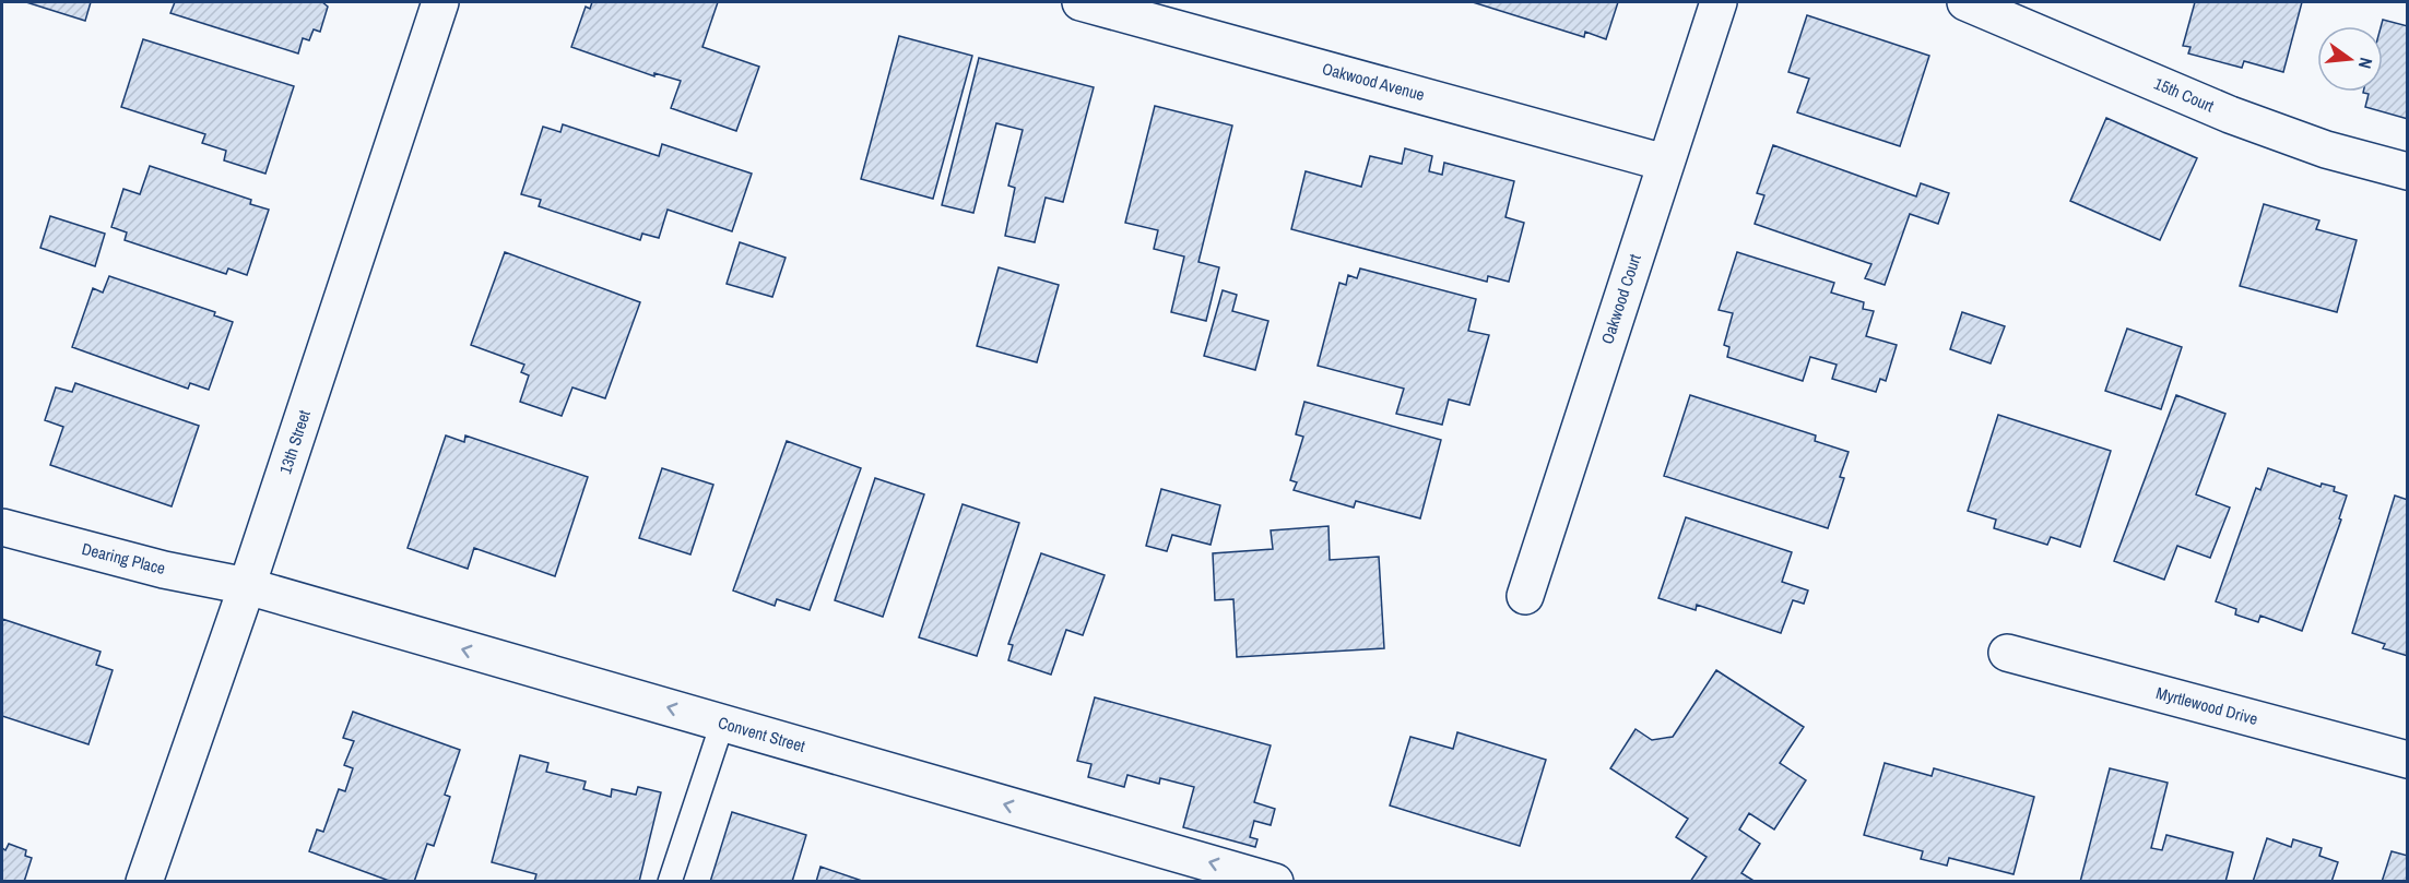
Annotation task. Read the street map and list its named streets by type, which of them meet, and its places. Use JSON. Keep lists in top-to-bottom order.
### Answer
{
  "streets": {
    "street": [
      "Oakwood Avenue",
      "15th Court",
      "Oakwood Court",
      "13th Street",
      "Dearing Place",
      "Myrtlewood Drive",
      "Convent Street"
    ]
  },
  "crossings": [
    ["Oakwood Avenue", "Oakwood Court"],
    ["13th Street", "Dearing Place"],
    ["13th Street", "Convent Street"],
    ["Dearing Place", "Convent Street"]
  ],
  "one_way": ["Convent Street"],
  "north": "right"
}
